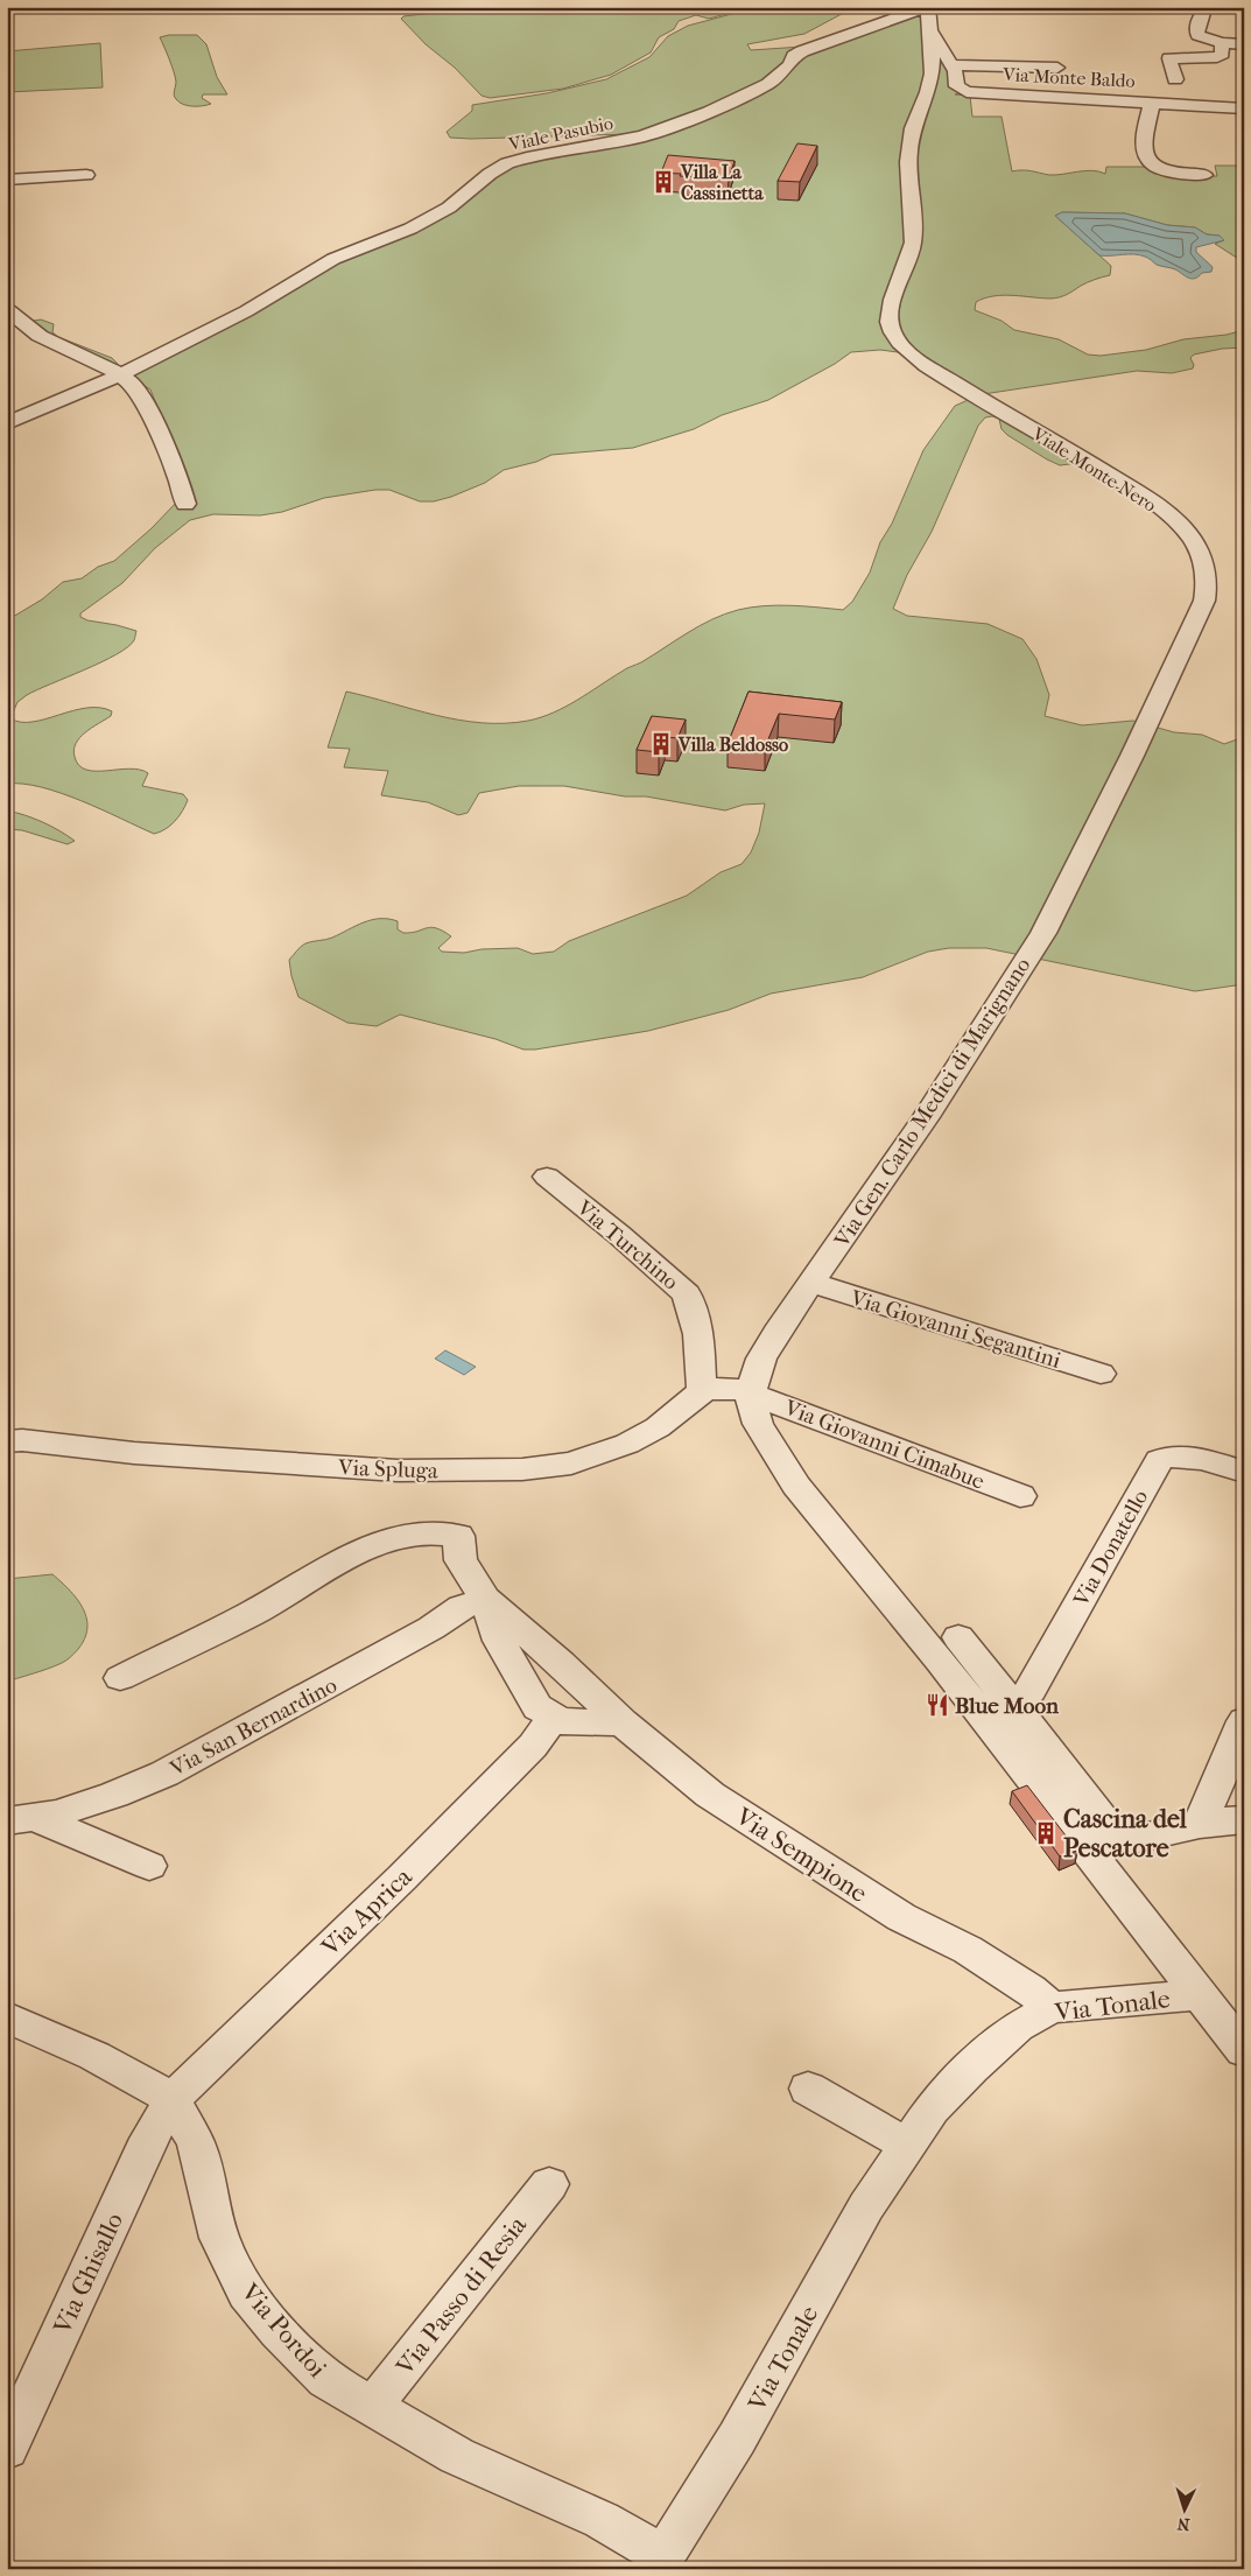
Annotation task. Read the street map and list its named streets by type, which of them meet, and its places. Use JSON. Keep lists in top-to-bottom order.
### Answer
{
  "streets": {
    "street": [
      "Via Monte Baldo",
      "Viale Pasubio",
      "Viale Monte Nero",
      "Via Gen. Carlo Medici di Marignano",
      "Via Turchino",
      "Via Giovanni Segantini",
      "Via Giovanni Cimabue",
      "Via Spluga",
      "Via Donatello",
      "Via San Bernardino",
      "Via Sempione",
      "Via Aprica",
      "Via Tonale",
      "Via Ghisallo",
      "Via Passo di Resia",
      "Via Pordoi"
    ]
  },
  "crossings": [
    ["Via Monte Baldo", "Viale Monte Nero"],
    ["Viale Pasubio", "Viale Monte Nero"],
    ["Viale Monte Nero", "Via Gen. Carlo Medici di Marignano"],
    ["Via Gen. Carlo Medici di Marignano", "Via Giovanni Segantini"],
    ["Via Gen. Carlo Medici di Marignano", "Via Giovanni Cimabue"],
    ["Via Turchino", "Via Spluga"],
    ["Via Sempione", "Via Tonale"],
    ["Via Aprica", "Via Ghisallo"],
    ["Via Aprica", "Via Pordoi"],
    ["Via Tonale", "Via Pordoi"],
    ["Via Ghisallo", "Via Pordoi"],
    ["Via Passo di Resia", "Via Pordoi"]
  ],
  "places": {
    "building": ["Villa La Cassinetta", "Villa Beldosso", "Cascina del Pescatore"],
    "restaurant": ["Blue Moon"]
  },
  "north": "bottom"
}
